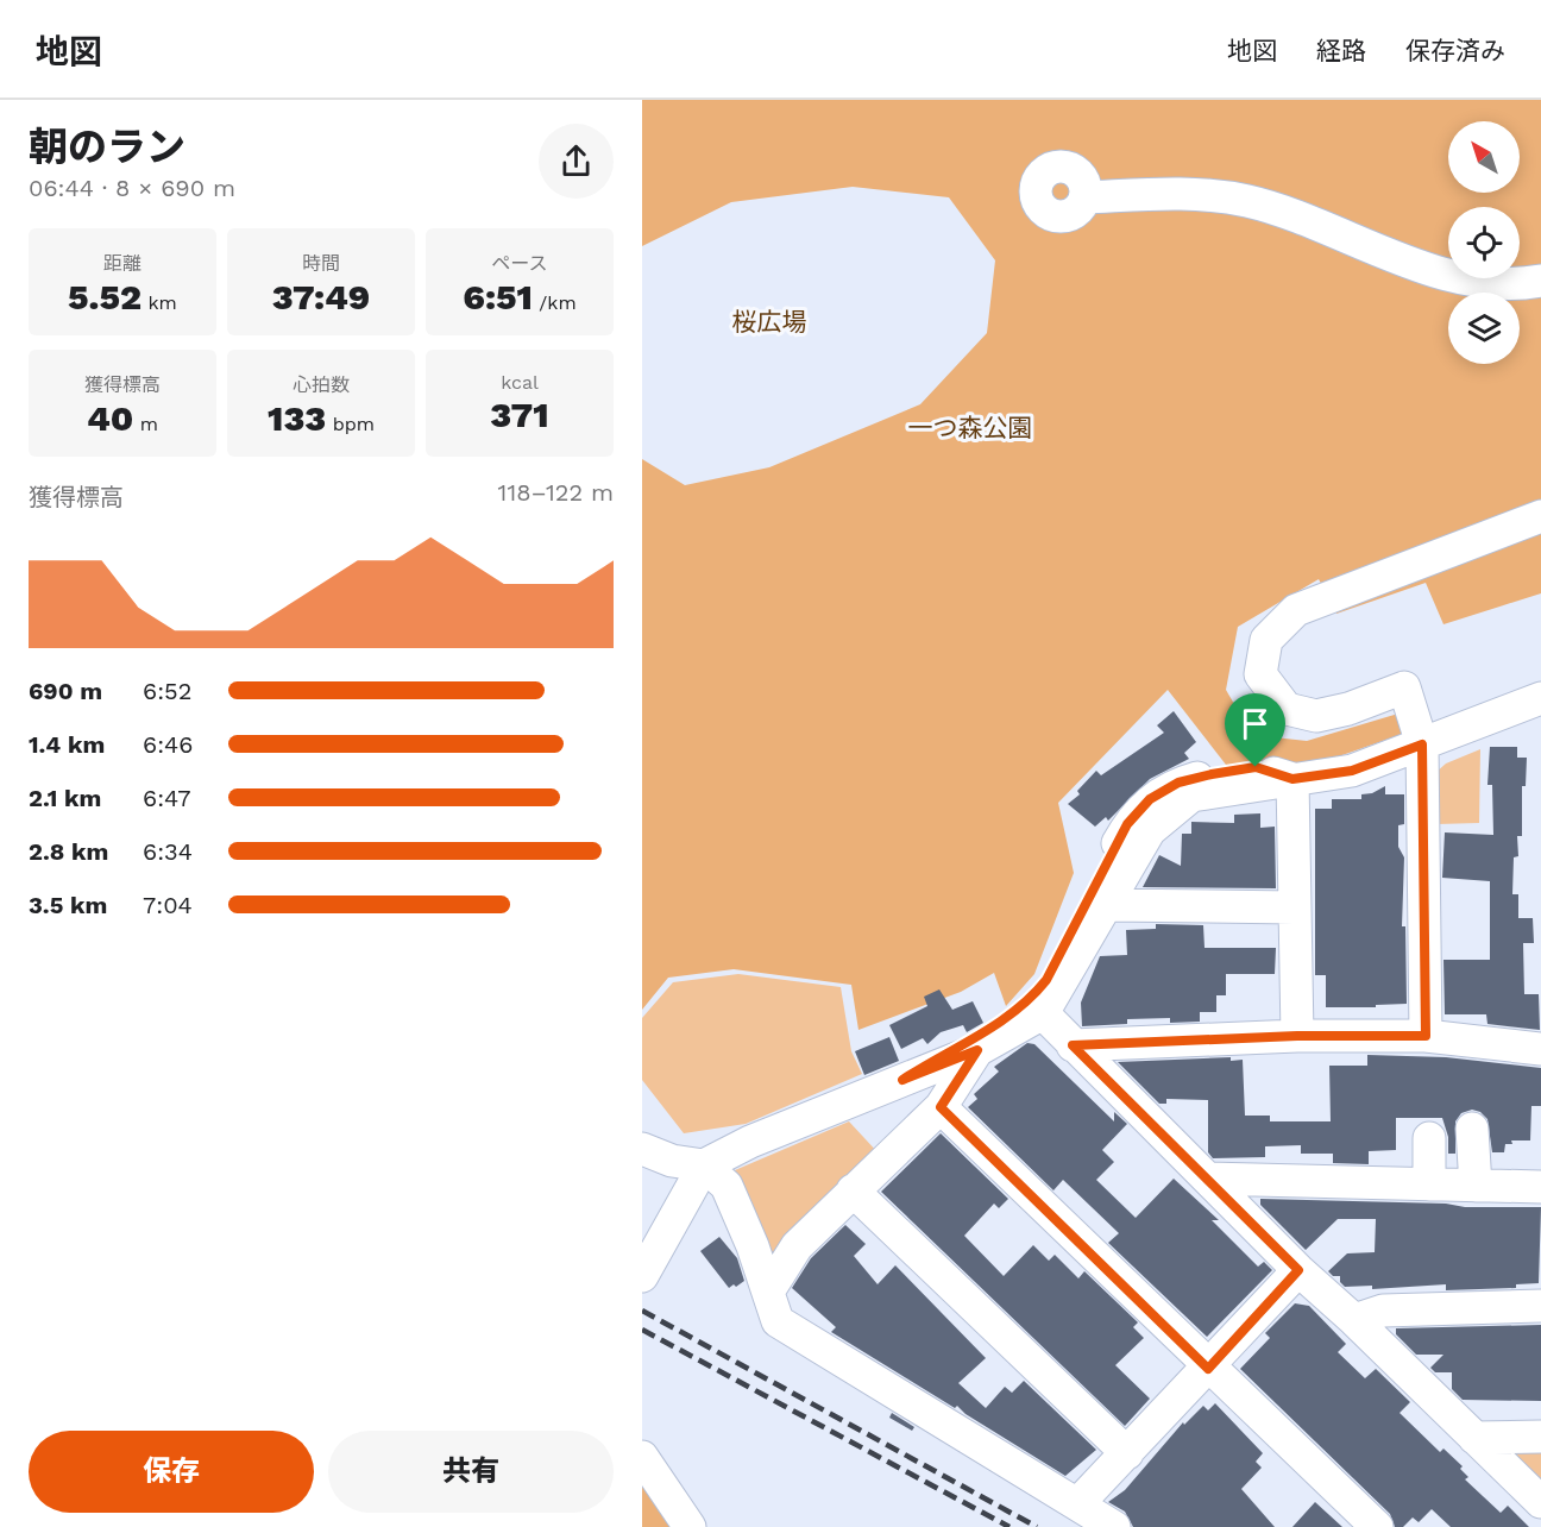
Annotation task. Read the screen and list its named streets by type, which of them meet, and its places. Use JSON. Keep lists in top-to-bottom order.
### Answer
{
  "parks": ["桜広場", "一つ森公園"],
  "north": "top left",
  "page": {
    "header": "地図",
    "nav": ["地図", "経路", "保存済み"],
    "heading": ["朝のラン", "06:44 · 8 × 690 m"],
    "stats": [
      ["距離", "5.52 km"],
      ["時間", "37:49"],
      ["ペース", "6:51 /km"],
      ["獲得標高", "40 m"],
      ["心拍数", "133 bpm"],
      ["kcal", "371"]
    ],
    "chart": ["獲得標高", "118–122 m"],
    "list": [
      {
        "name": "690 m",
        "note": "6:52"
      },
      {
        "name": "1.4 km",
        "note": "6:46"
      },
      {
        "name": "2.1 km",
        "note": "6:47"
      },
      {
        "name": "2.8 km",
        "note": "6:34"
      },
      {
        "name": "3.5 km",
        "note": "7:04"
      }
    ],
    "buttons": ["保存", "共有"]
  }
}
